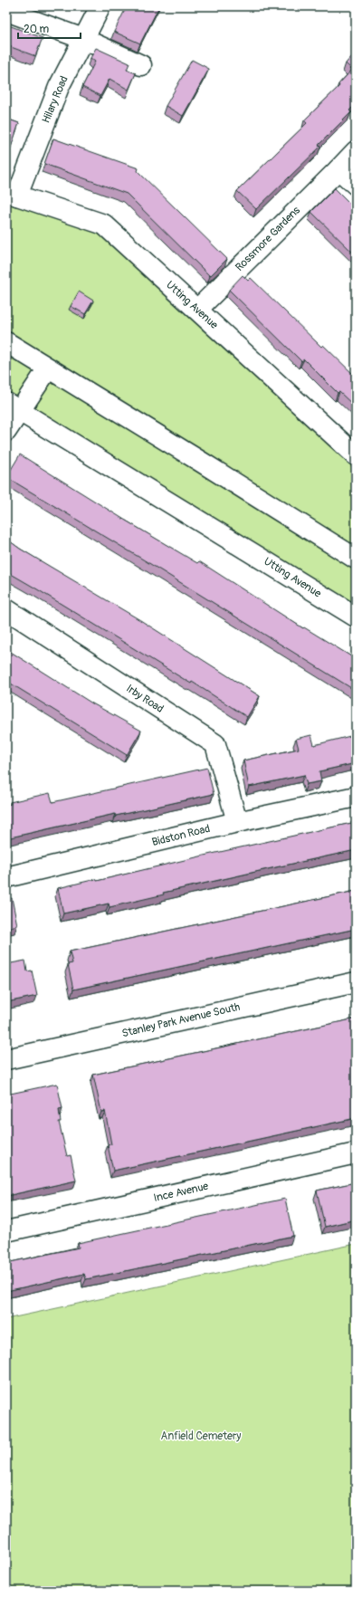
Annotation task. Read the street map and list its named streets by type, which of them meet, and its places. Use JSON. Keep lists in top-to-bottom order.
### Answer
{
  "streets": {
    "street": [
      "Hilary Road",
      "Rossmore Gardens",
      "Utting Avenue",
      "Irby Road",
      "Bidston Road",
      "Stanley Park Avenue South",
      "Ince Avenue"
    ]
  },
  "crossings": [
    ["Hilary Road", "Utting Avenue"],
    ["Rossmore Gardens", "Utting Avenue"],
    ["Irby Road", "Bidston Road"]
  ],
  "parks": ["Anfield Cemetery"],
  "scale_bar": "20 m"
}
